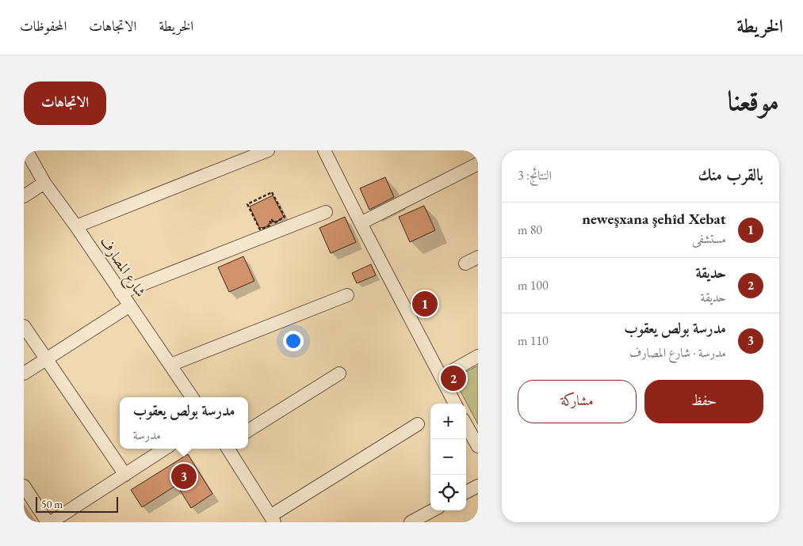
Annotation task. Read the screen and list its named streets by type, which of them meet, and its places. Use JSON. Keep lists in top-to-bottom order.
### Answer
{
  "streets": {
    "street": ["شارع المصارف"]
  },
  "scale_bar": "50 m",
  "page": {
    "header": "الخريطة",
    "nav": ["الخريطة", "الاتجاهات", "المحفوظات"],
    "title": "موقعنا",
    "buttons": [
      "الاتجاهات",
      ["حفظ", "مشاركة"]
    ],
    "heading": ["بالقرب منك", "النتائج: 3"],
    "list": [
      {
        "mark": "1",
        "name": "neweşxana şehîd Xebat",
        "note": "مستشفى",
        "value": "80 m"
      },
      {
        "mark": "2",
        "name": "حديقة",
        "note": "حديقة",
        "value": "100 m"
      },
      {
        "mark": "3",
        "name": "مدرسة بولص يعقوب",
        "note": "مدرسة · شارع المصارف",
        "value": "110 m"
      }
    ],
    "pins": ["1", "2", "3"],
    "popup": ["مدرسة بولص يعقوب", "مدرسة"],
    "map_buttons": ["+", "−"],
    "scale": "50 m"
  }
}
